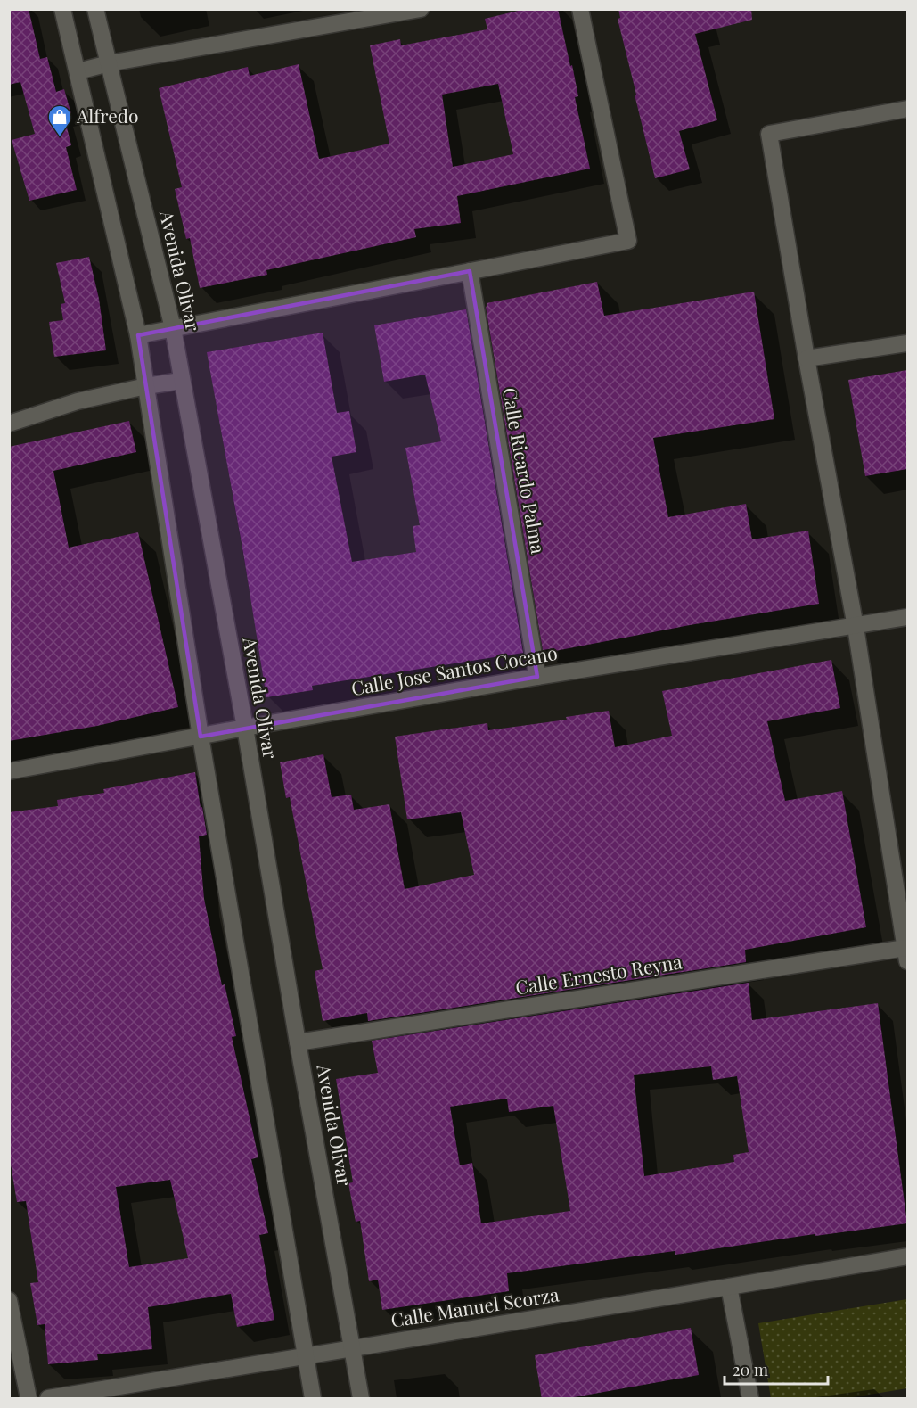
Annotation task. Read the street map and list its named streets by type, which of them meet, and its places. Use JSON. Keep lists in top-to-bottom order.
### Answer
{
  "streets": {
    "street": [
      "Avenida Olivar",
      "Calle Ricardo Palma",
      "Calle Jose Santos Cocano",
      "Calle Ernesto Reyna",
      "Calle Manuel Scorza"
    ]
  },
  "crossings": [
    ["Avenida Olivar", "Calle Jose Santos Cocano"],
    ["Avenida Olivar", "Calle Ernesto Reyna"],
    ["Avenida Olivar", "Calle Manuel Scorza"],
    ["Calle Ricardo Palma", "Calle Jose Santos Cocano"]
  ],
  "places": {
    "shop": ["Alfredo"]
  },
  "scale_bar": "20 m"
}
